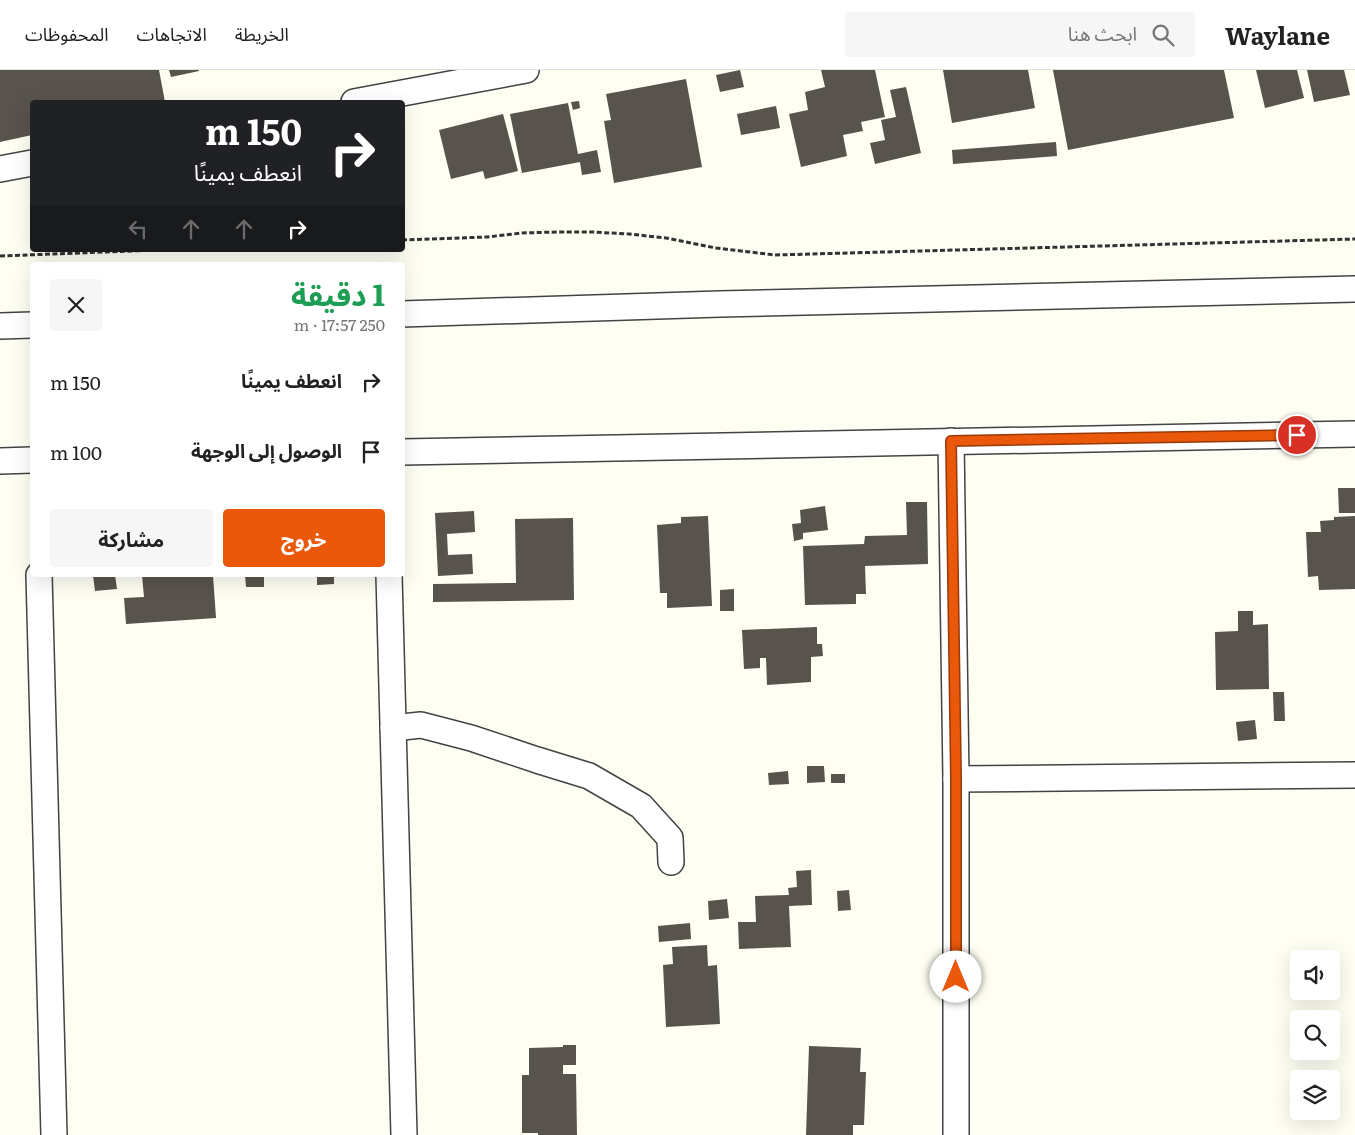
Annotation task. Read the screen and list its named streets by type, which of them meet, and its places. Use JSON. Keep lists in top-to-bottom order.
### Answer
{
  "page": {
    "header": "Waylane",
    "search": "ابحث هنا",
    "nav": ["الخريطة", "الاتجاهات", "المحفوظات"],
    "turn": ["150 m", "انعطف يمينًا"],
    "heading": ["1 دقيقة", "250 m · 17:57"],
    "list": [
      {
        "name": "انعطف يمينًا",
        "value": "150 m"
      },
      {
        "name": "الوصول إلى الوجهة",
        "value": "100 m"
      }
    ],
    "buttons": ["خروج", "مشاركة"]
  }
}
